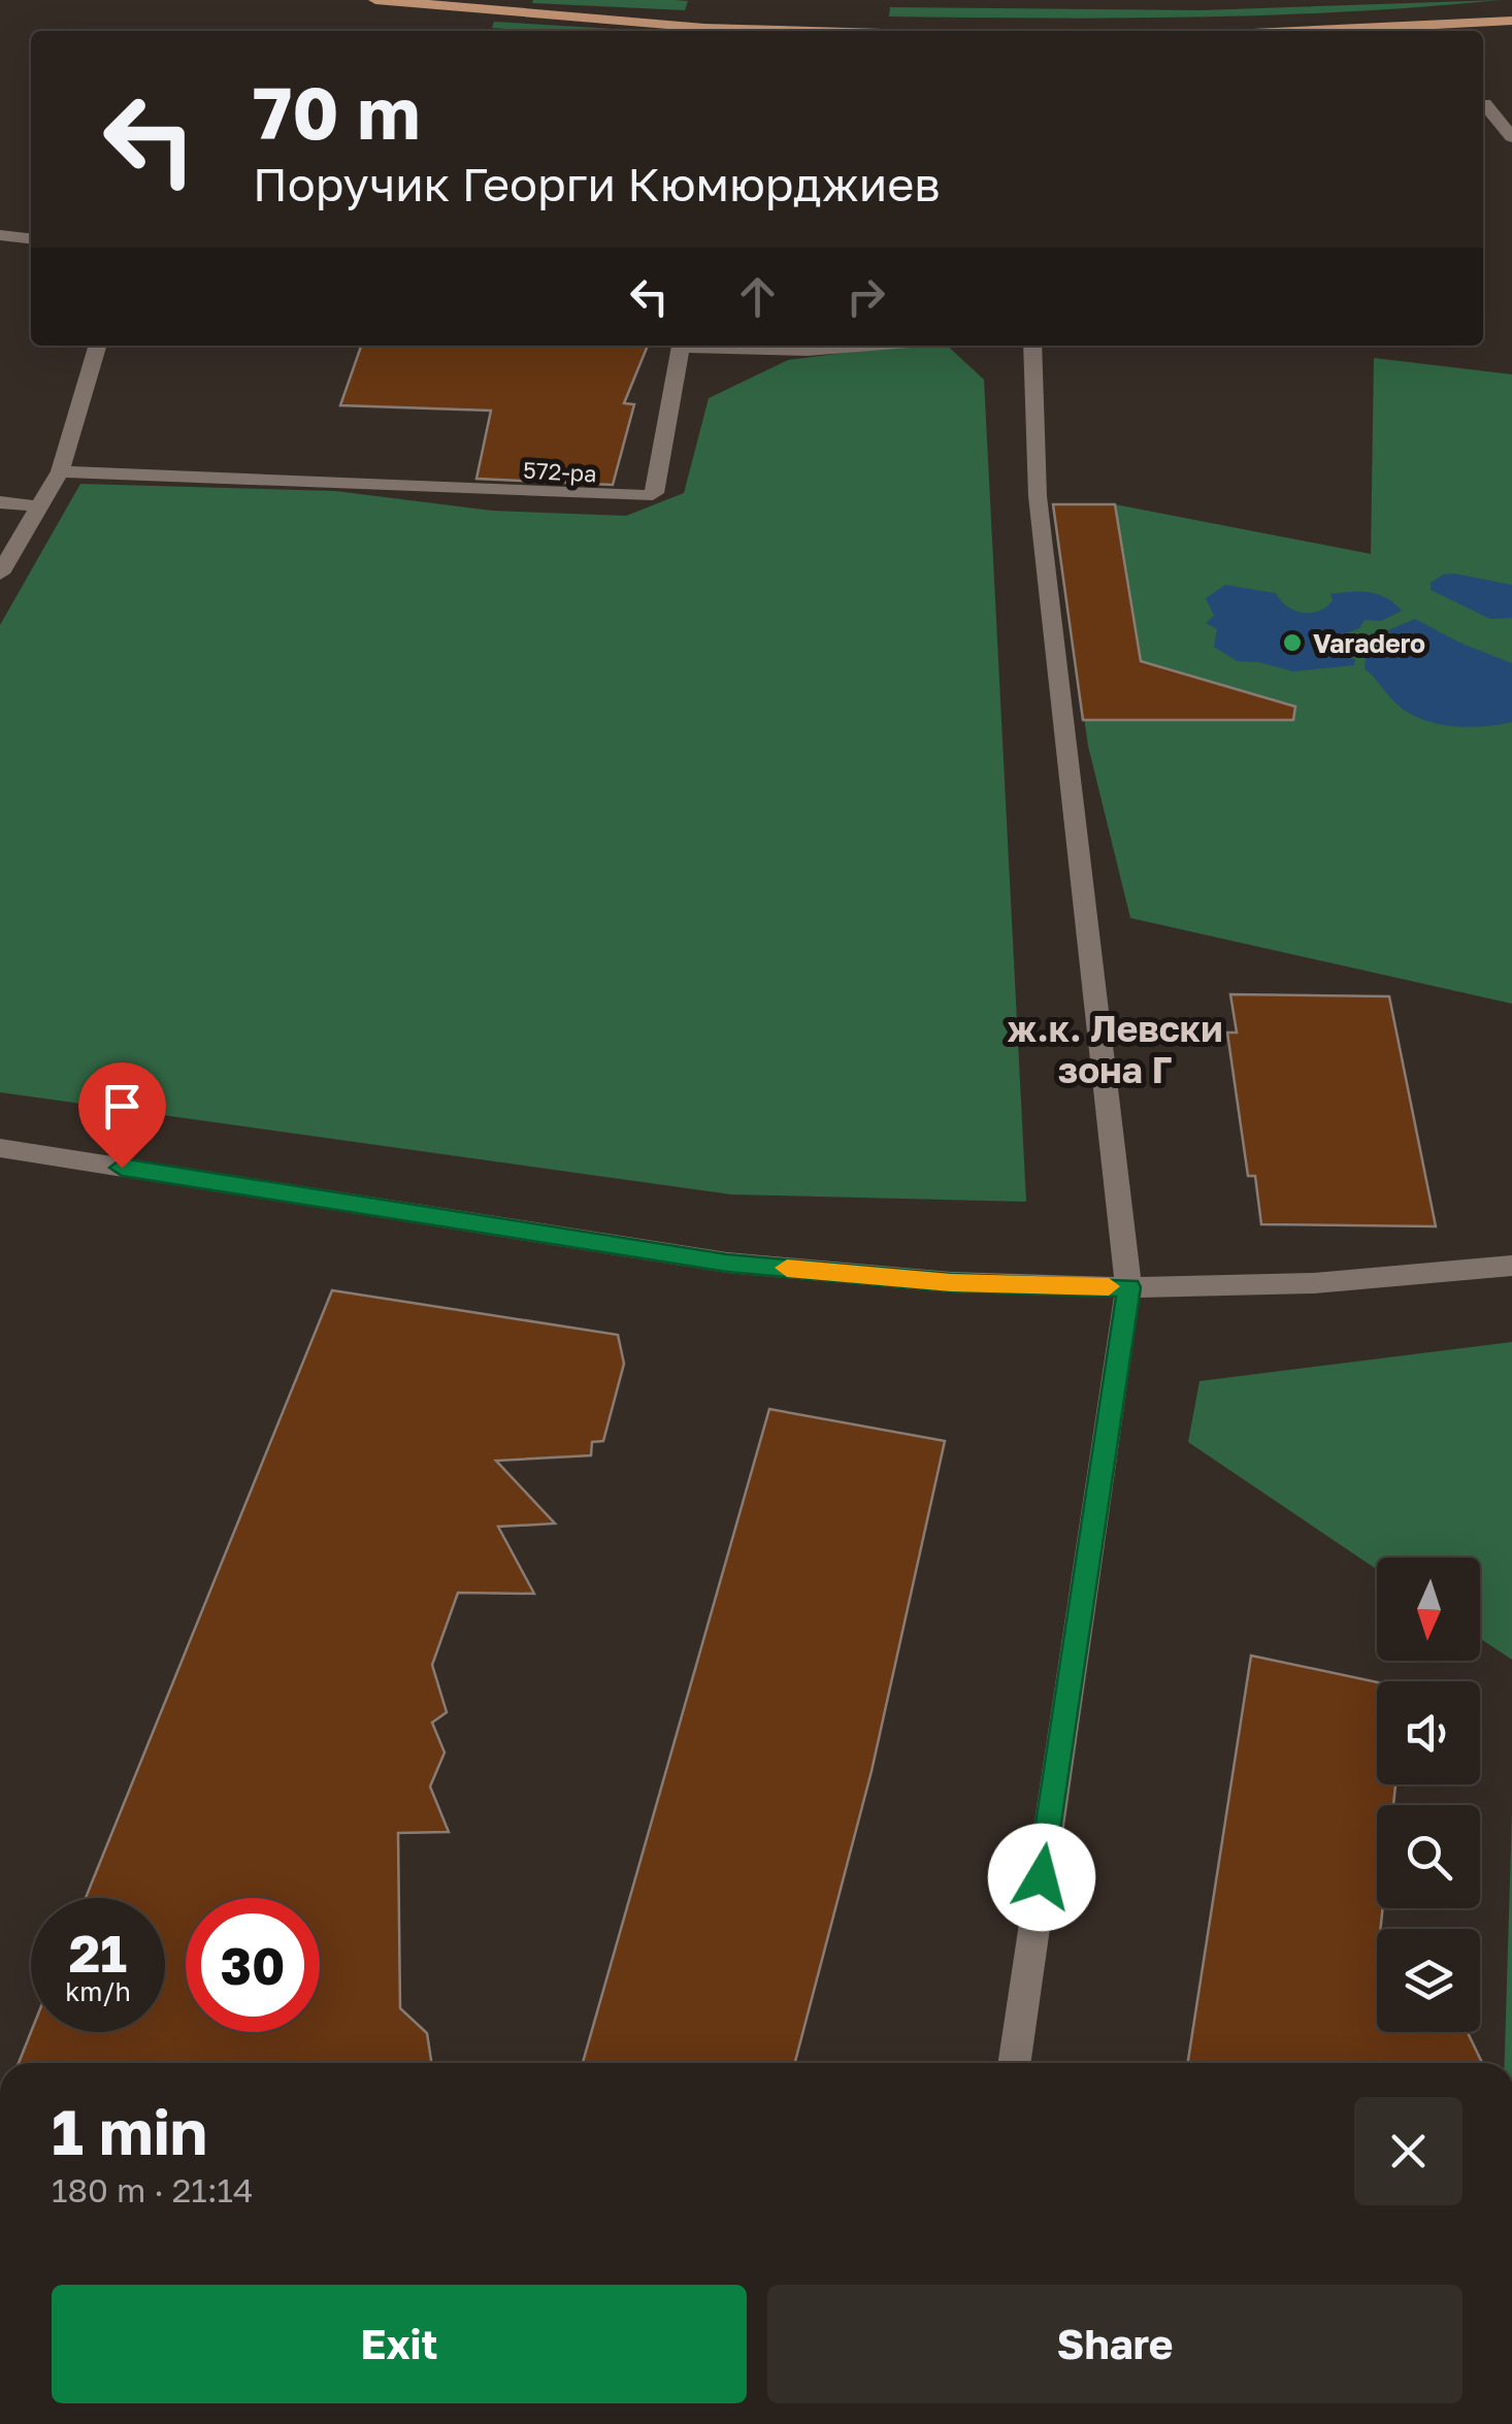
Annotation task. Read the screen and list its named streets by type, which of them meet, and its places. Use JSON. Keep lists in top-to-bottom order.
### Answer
{
  "streets": {
    "street": ["572-ра"]
  },
  "districts": ["ж.к. Левски зона Г"],
  "places": ["Varadero"],
  "north": "bottom",
  "page": {
    "turn": ["70 m", "Поручик Георги Кюмюрджиев"],
    "speed": "21 km/h",
    "limit": "30",
    "heading": ["1 min", "180 m · 21:14"],
    "buttons": ["Exit", "Share"]
  }
}
